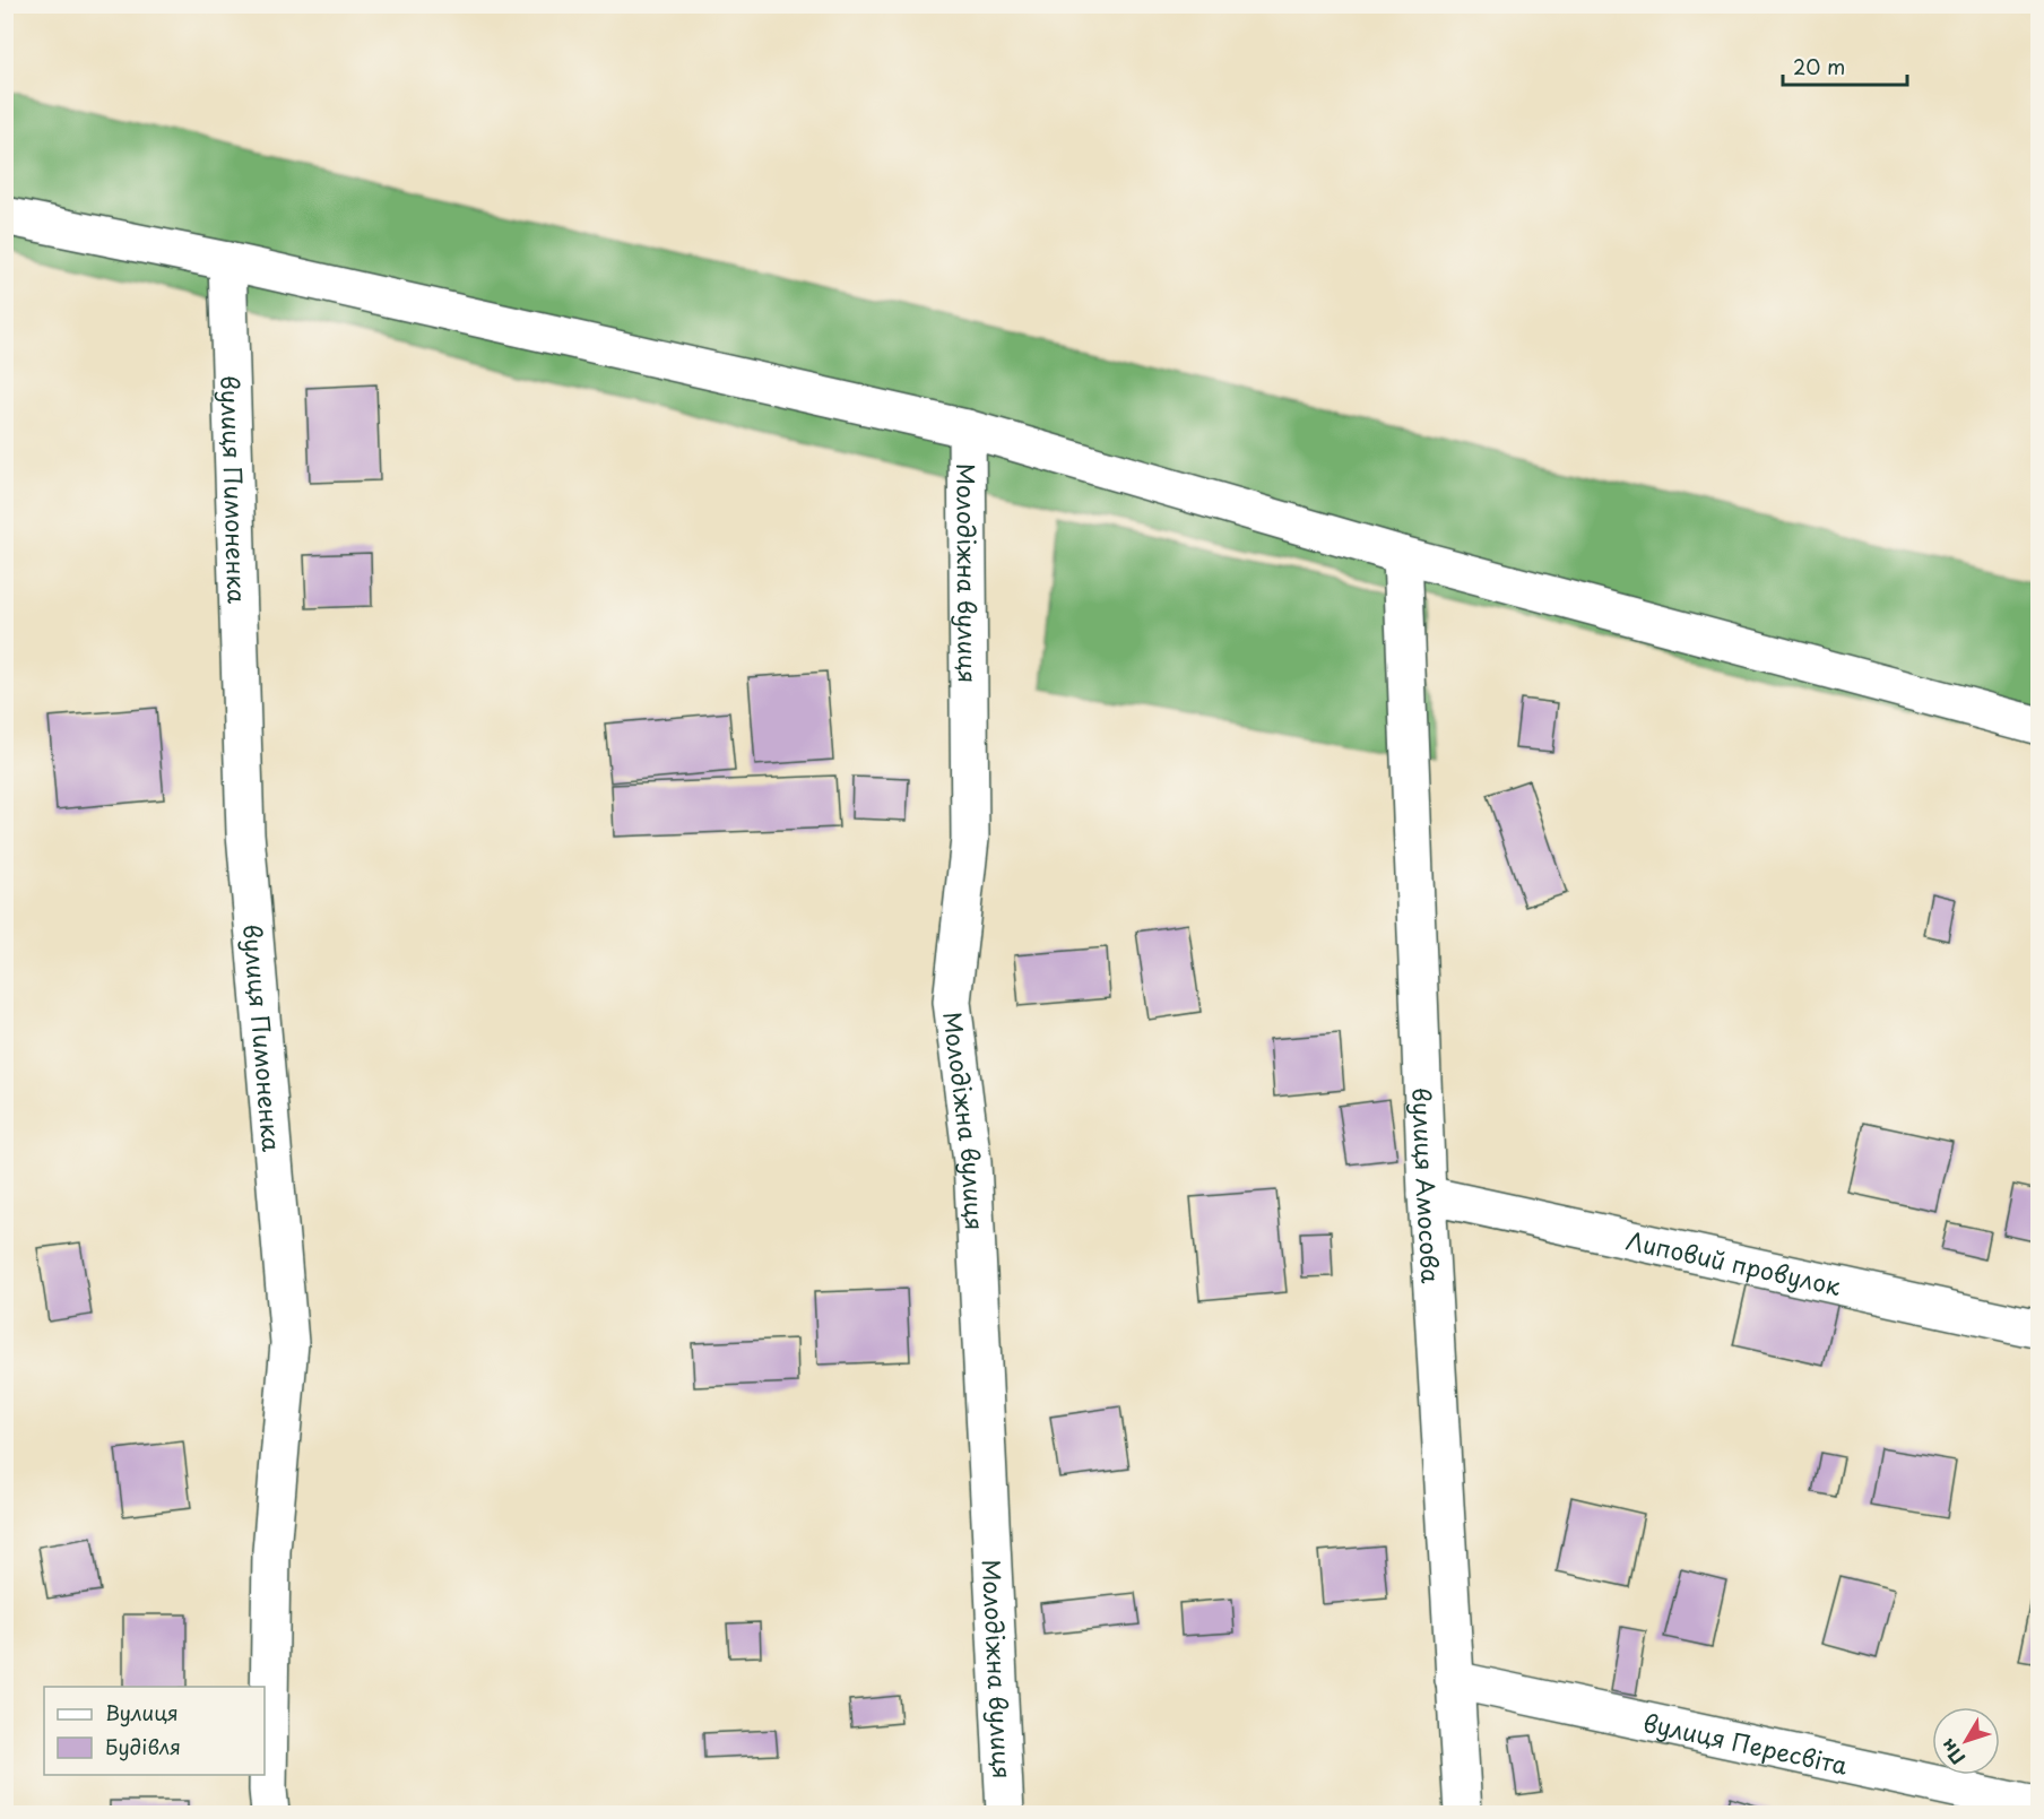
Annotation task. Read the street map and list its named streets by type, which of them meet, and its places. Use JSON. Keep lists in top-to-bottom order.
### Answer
{
  "streets": {
    "street": [
      "вулиця Пимоненка",
      "Молодіжна вулиця",
      "вулиця Амосова",
      "Липовий провулок",
      "вулиця Пересвіта"
    ]
  },
  "crossings": [
    ["вулиця Амосова", "Липовий провулок"],
    ["вулиця Амосова", "вулиця Пересвіта"]
  ],
  "legend": ["Вулиця", "Будівля"],
  "scale_bar": "20 m",
  "north": "bottom left"
}
